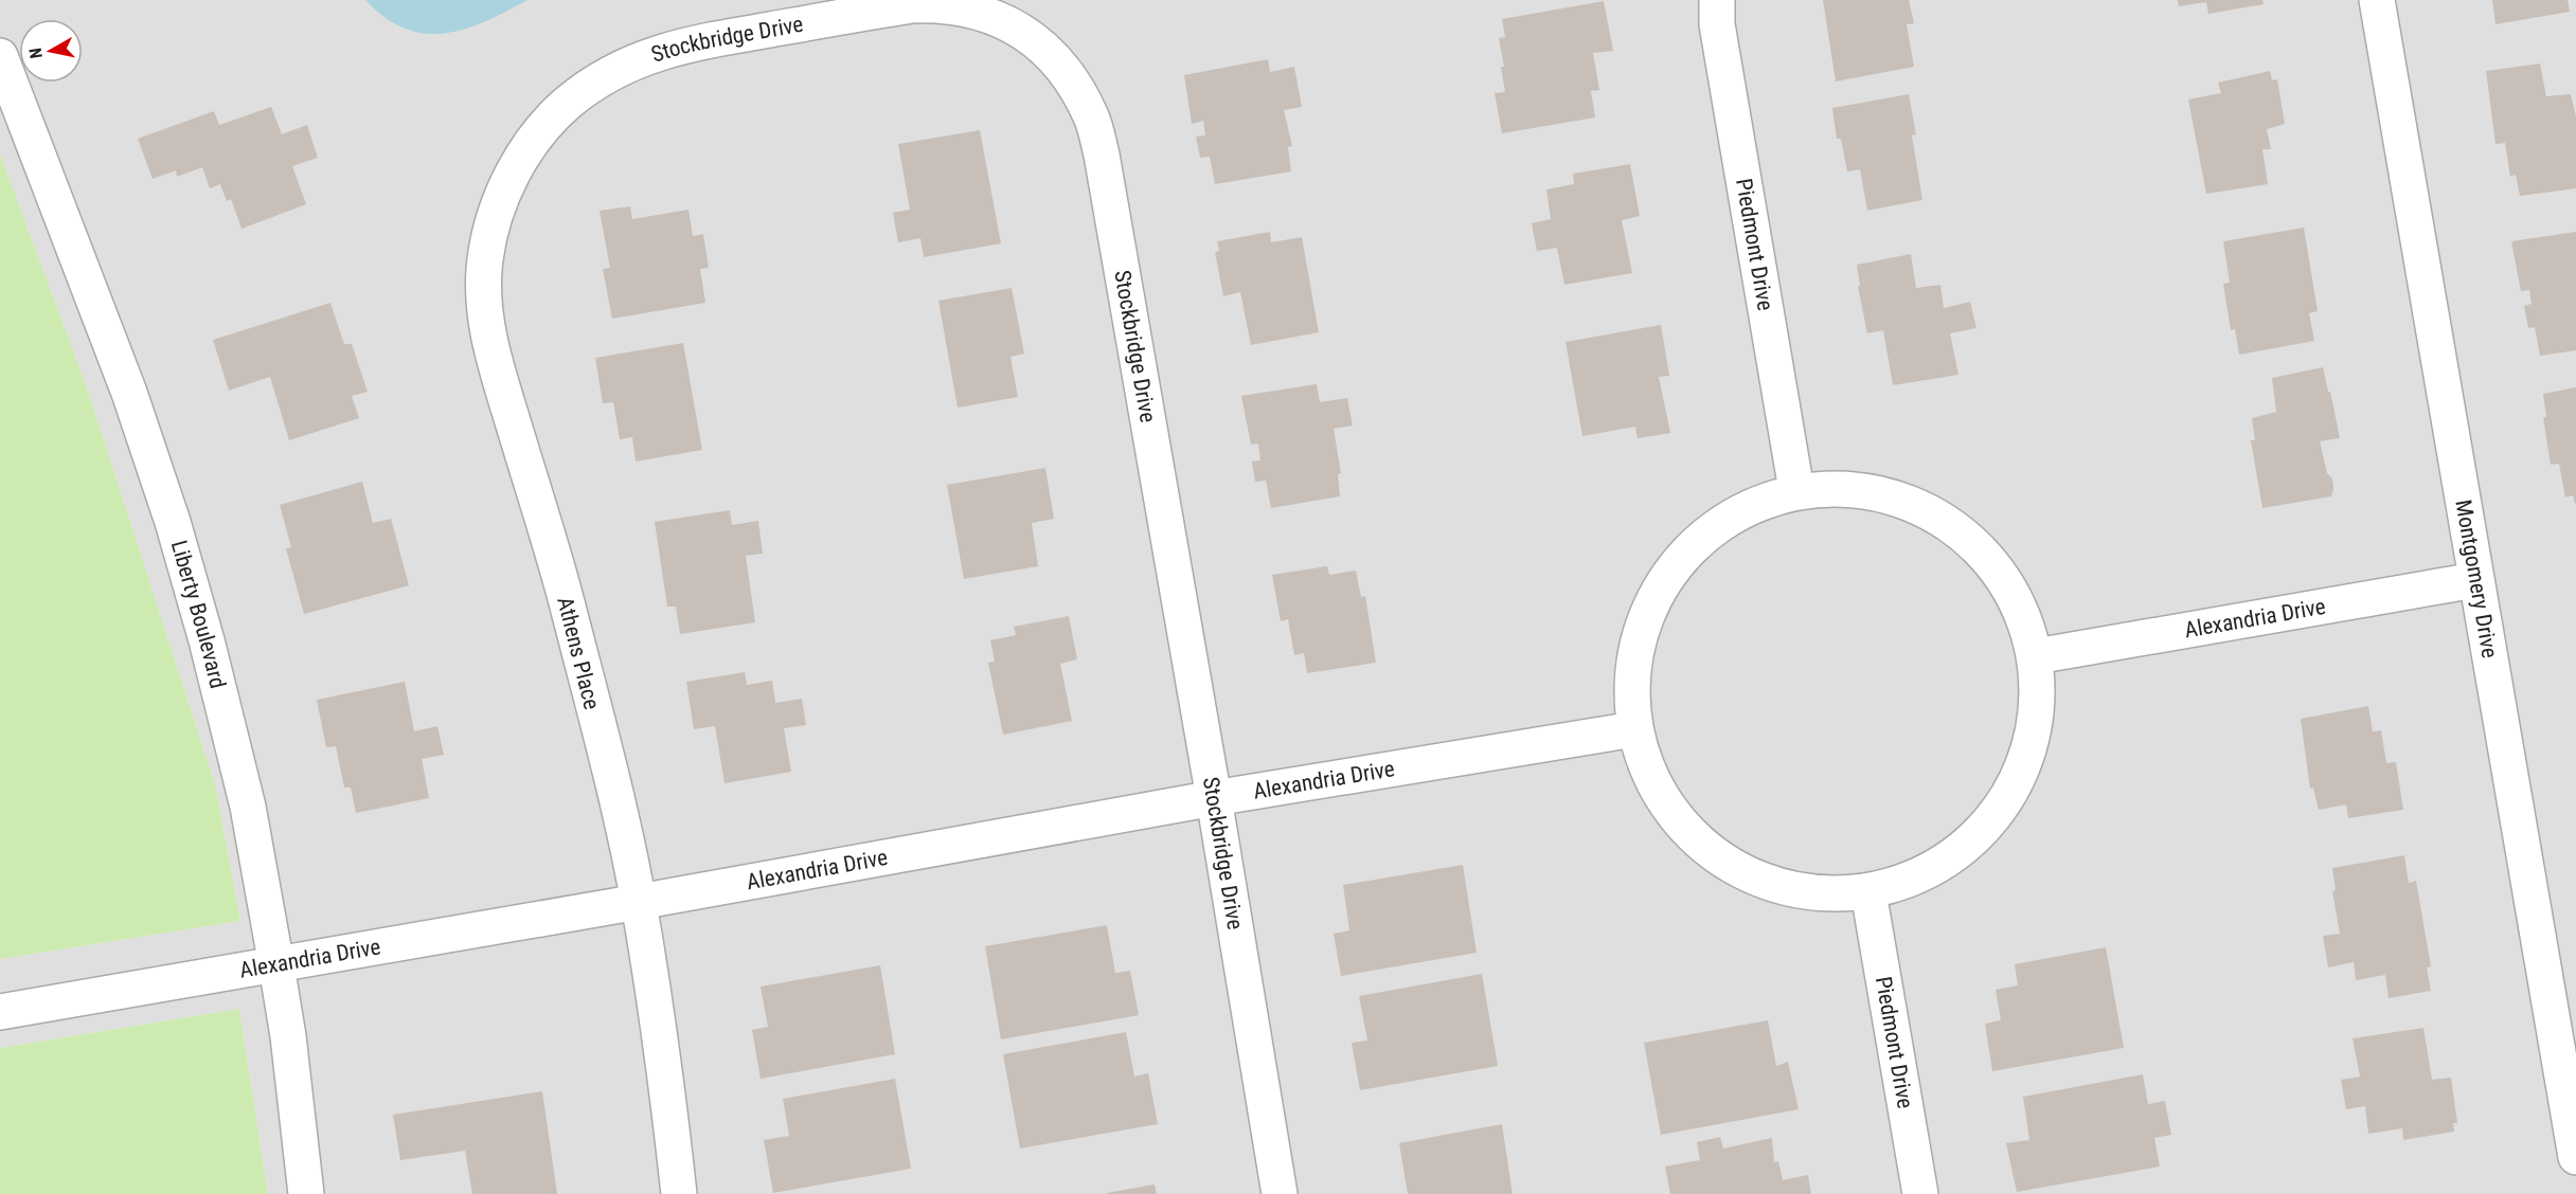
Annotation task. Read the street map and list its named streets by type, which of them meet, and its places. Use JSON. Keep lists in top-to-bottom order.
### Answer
{
  "streets": {
    "street": [
      "Stockbridge Drive",
      "Piedmont Drive",
      "Montgomery Drive",
      "Liberty Boulevard",
      "Alexandria Drive",
      "Athens Place"
    ]
  },
  "crossings": [
    ["Stockbridge Drive", "Alexandria Drive"],
    ["Stockbridge Drive", "Athens Place"],
    ["Montgomery Drive", "Alexandria Drive"],
    ["Liberty Boulevard", "Alexandria Drive"],
    ["Alexandria Drive", "Athens Place"]
  ],
  "north": "left"
}
